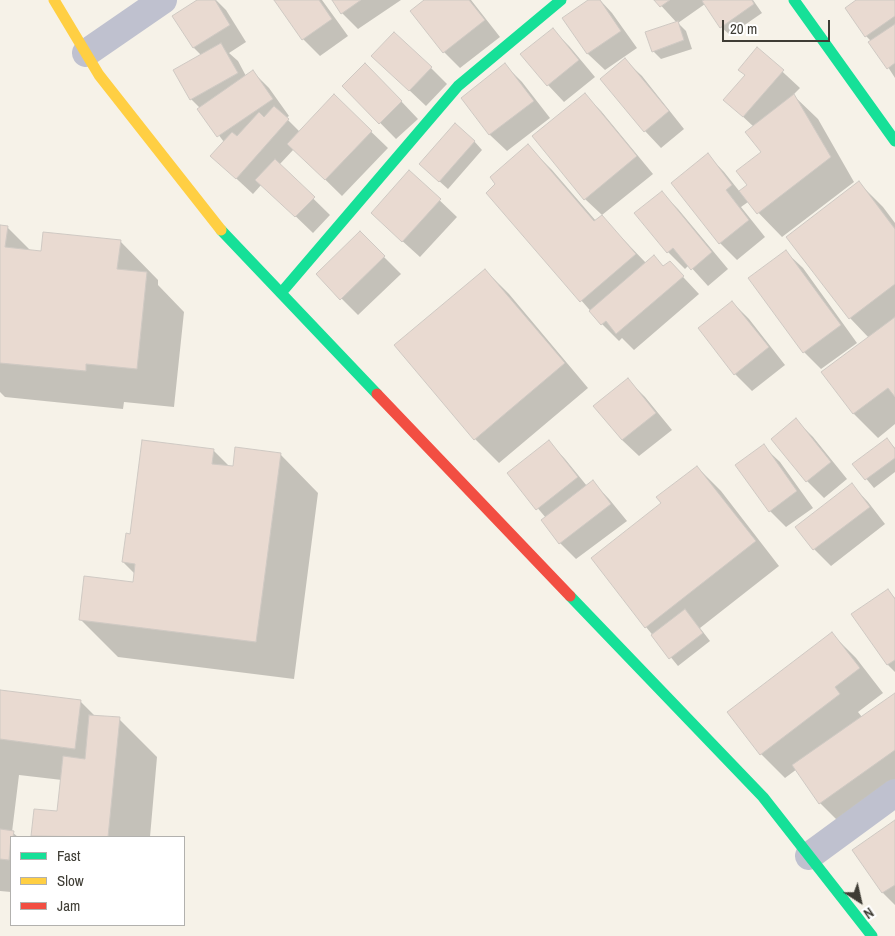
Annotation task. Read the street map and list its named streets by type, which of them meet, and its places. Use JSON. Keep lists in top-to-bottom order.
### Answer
{
  "legend": ["Fast", "Slow", "Jam"],
  "scale_bar": "20 m",
  "north": "bottom right"
}
